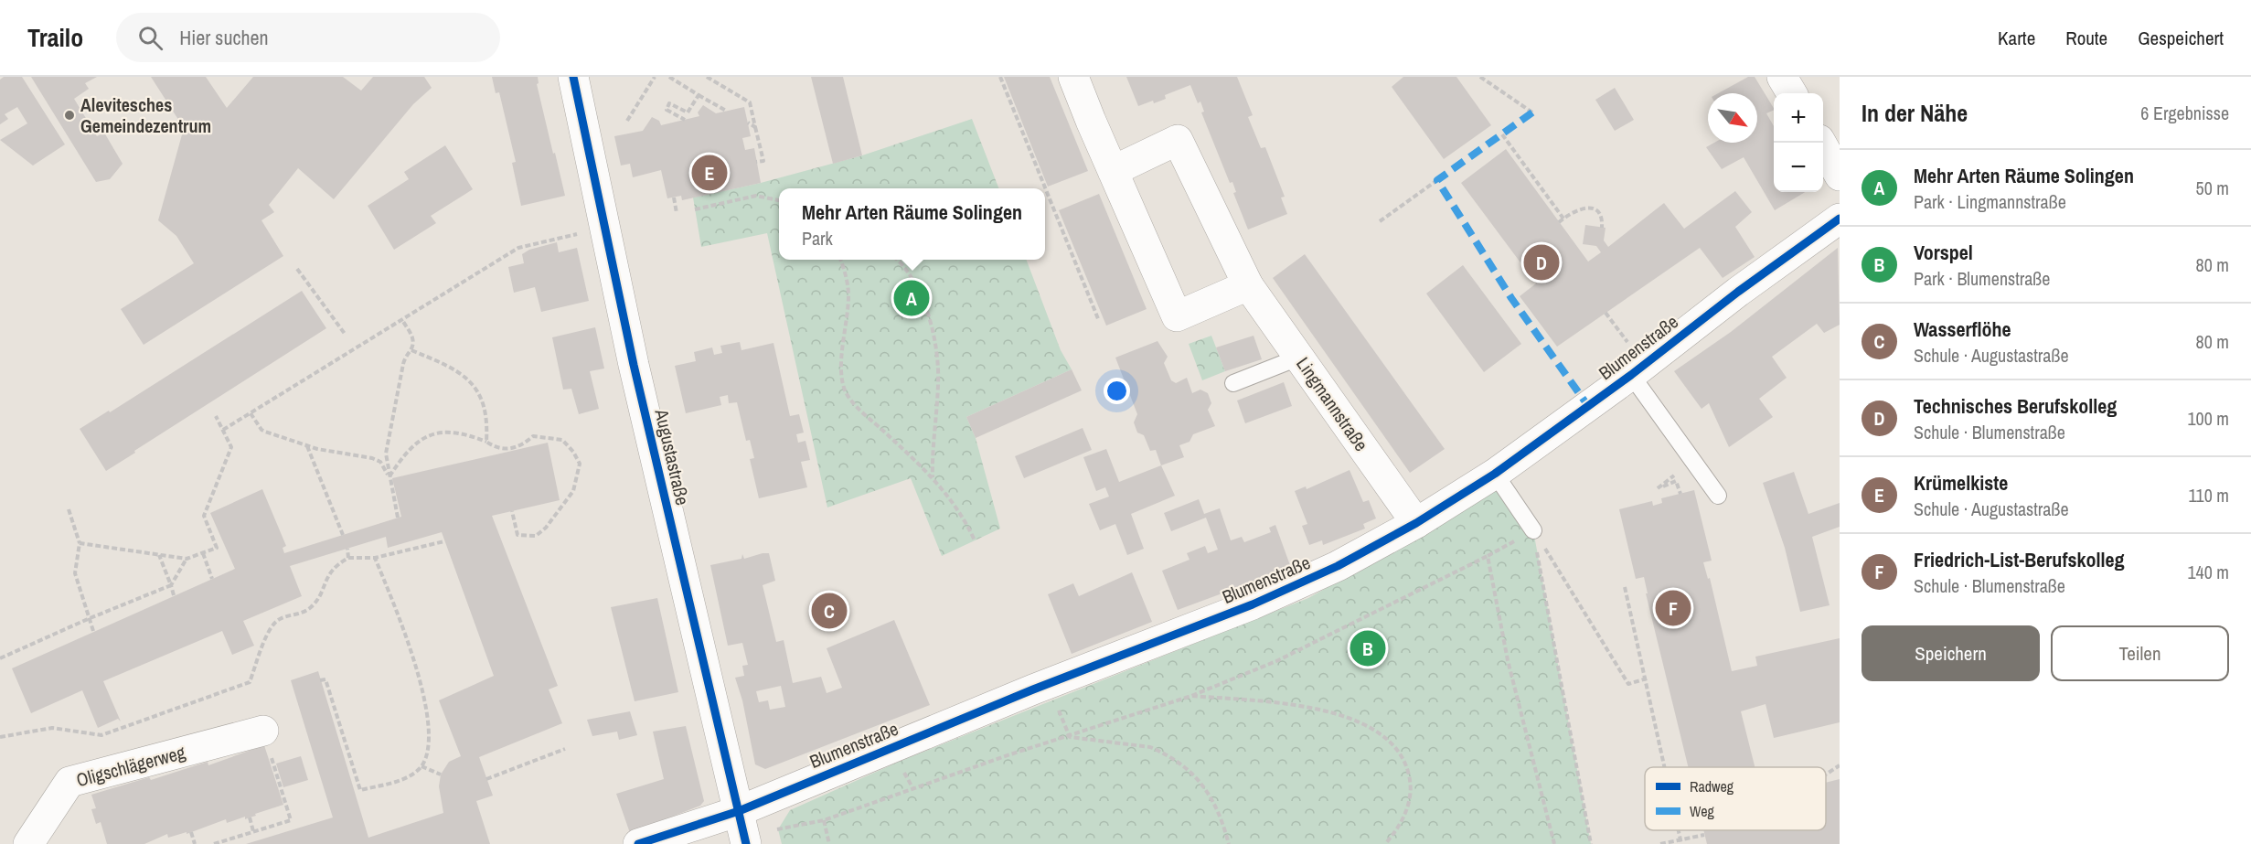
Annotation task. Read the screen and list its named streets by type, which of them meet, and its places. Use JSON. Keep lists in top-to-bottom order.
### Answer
{
  "streets": {
    "street": [
      "Blumenstraße",
      "Lingmannstraße",
      "Augustastraße",
      "Oligschlägerweg"
    ]
  },
  "crossings": [
    ["Blumenstraße", "Lingmannstraße"],
    ["Blumenstraße", "Augustastraße"]
  ],
  "places": ["Alevitesches Gemeindezentrum"],
  "legend": ["Radweg", "Weg"],
  "north": "bottom right",
  "page": {
    "header": "Trailo",
    "search": "Hier suchen",
    "nav": ["Karte", "Route", "Gespeichert"],
    "heading": ["In der Nähe", "6 Ergebnisse"],
    "map_buttons": ["+", "−"],
    "list": [
      {
        "mark": "A",
        "name": "Mehr Arten Räume Solingen",
        "note": "Park · Lingmannstraße",
        "value": "50 m"
      },
      {
        "mark": "B",
        "name": "Vorspel",
        "note": "Park · Blumenstraße",
        "value": "80 m"
      },
      {
        "mark": "C",
        "name": "Wasserflöhe",
        "note": "Schule · Augustastraße",
        "value": "80 m"
      },
      {
        "mark": "D",
        "name": "Technisches Berufskolleg",
        "note": "Schule · Blumenstraße",
        "value": "100 m"
      },
      {
        "mark": "E",
        "name": "Krümelkiste",
        "note": "Schule · Augustastraße",
        "value": "110 m"
      },
      {
        "mark": "F",
        "name": "Friedrich-List-Berufskolleg",
        "note": "Schule · Blumenstraße",
        "value": "140 m"
      }
    ],
    "pins": [
      "E",
      "D",
      "A",
      "F",
      "C",
      "B"
    ],
    "popup": ["Mehr Arten Räume Solingen", "Park"],
    "buttons": ["Speichern", "Teilen"]
  }
}
